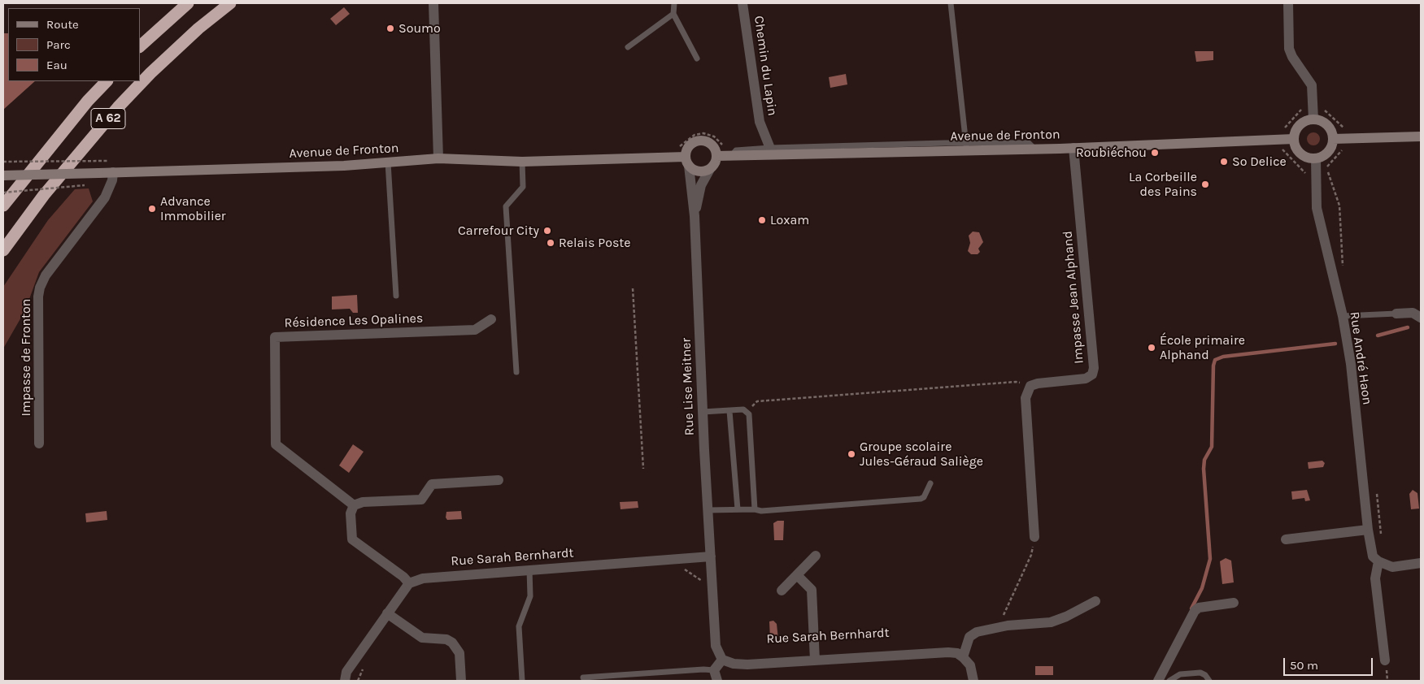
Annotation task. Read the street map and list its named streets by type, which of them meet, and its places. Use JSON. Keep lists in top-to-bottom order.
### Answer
{
  "streets": {
    "highway": ["A 62"],
    "main road": ["Avenue de Fronton"],
    "street": [
      "Chemin du Lapin",
      "Impasse Jean Alphand",
      "Résidence Les Opalines",
      "Impasse de Fronton",
      "Rue André Haon",
      "Rue Lise Meitner",
      "Rue Sarah Bernhardt"
    ]
  },
  "crossings": [
    ["Chemin du Lapin", "Avenue de Fronton"],
    ["Avenue de Fronton", "Impasse Jean Alphand"],
    ["Avenue de Fronton", "Impasse de Fronton"],
    ["Avenue de Fronton", "Rue André Haon"],
    ["Avenue de Fronton", "Rue Lise Meitner"],
    ["Rue Lise Meitner", "Rue Sarah Bernhardt"]
  ],
  "places": [
    "Soumo",
    "Roubiéchou",
    "So Delice",
    "La Corbeille des Pains",
    "Advance Immobilier",
    "Loxam",
    "Carrefour City",
    "Relais Poste",
    "École primaire Alphand",
    "Groupe scolaire Jules-Géraud Saliège"
  ],
  "legend": ["Route", "Parc", "Eau"],
  "scale_bar": "50 m"
}
